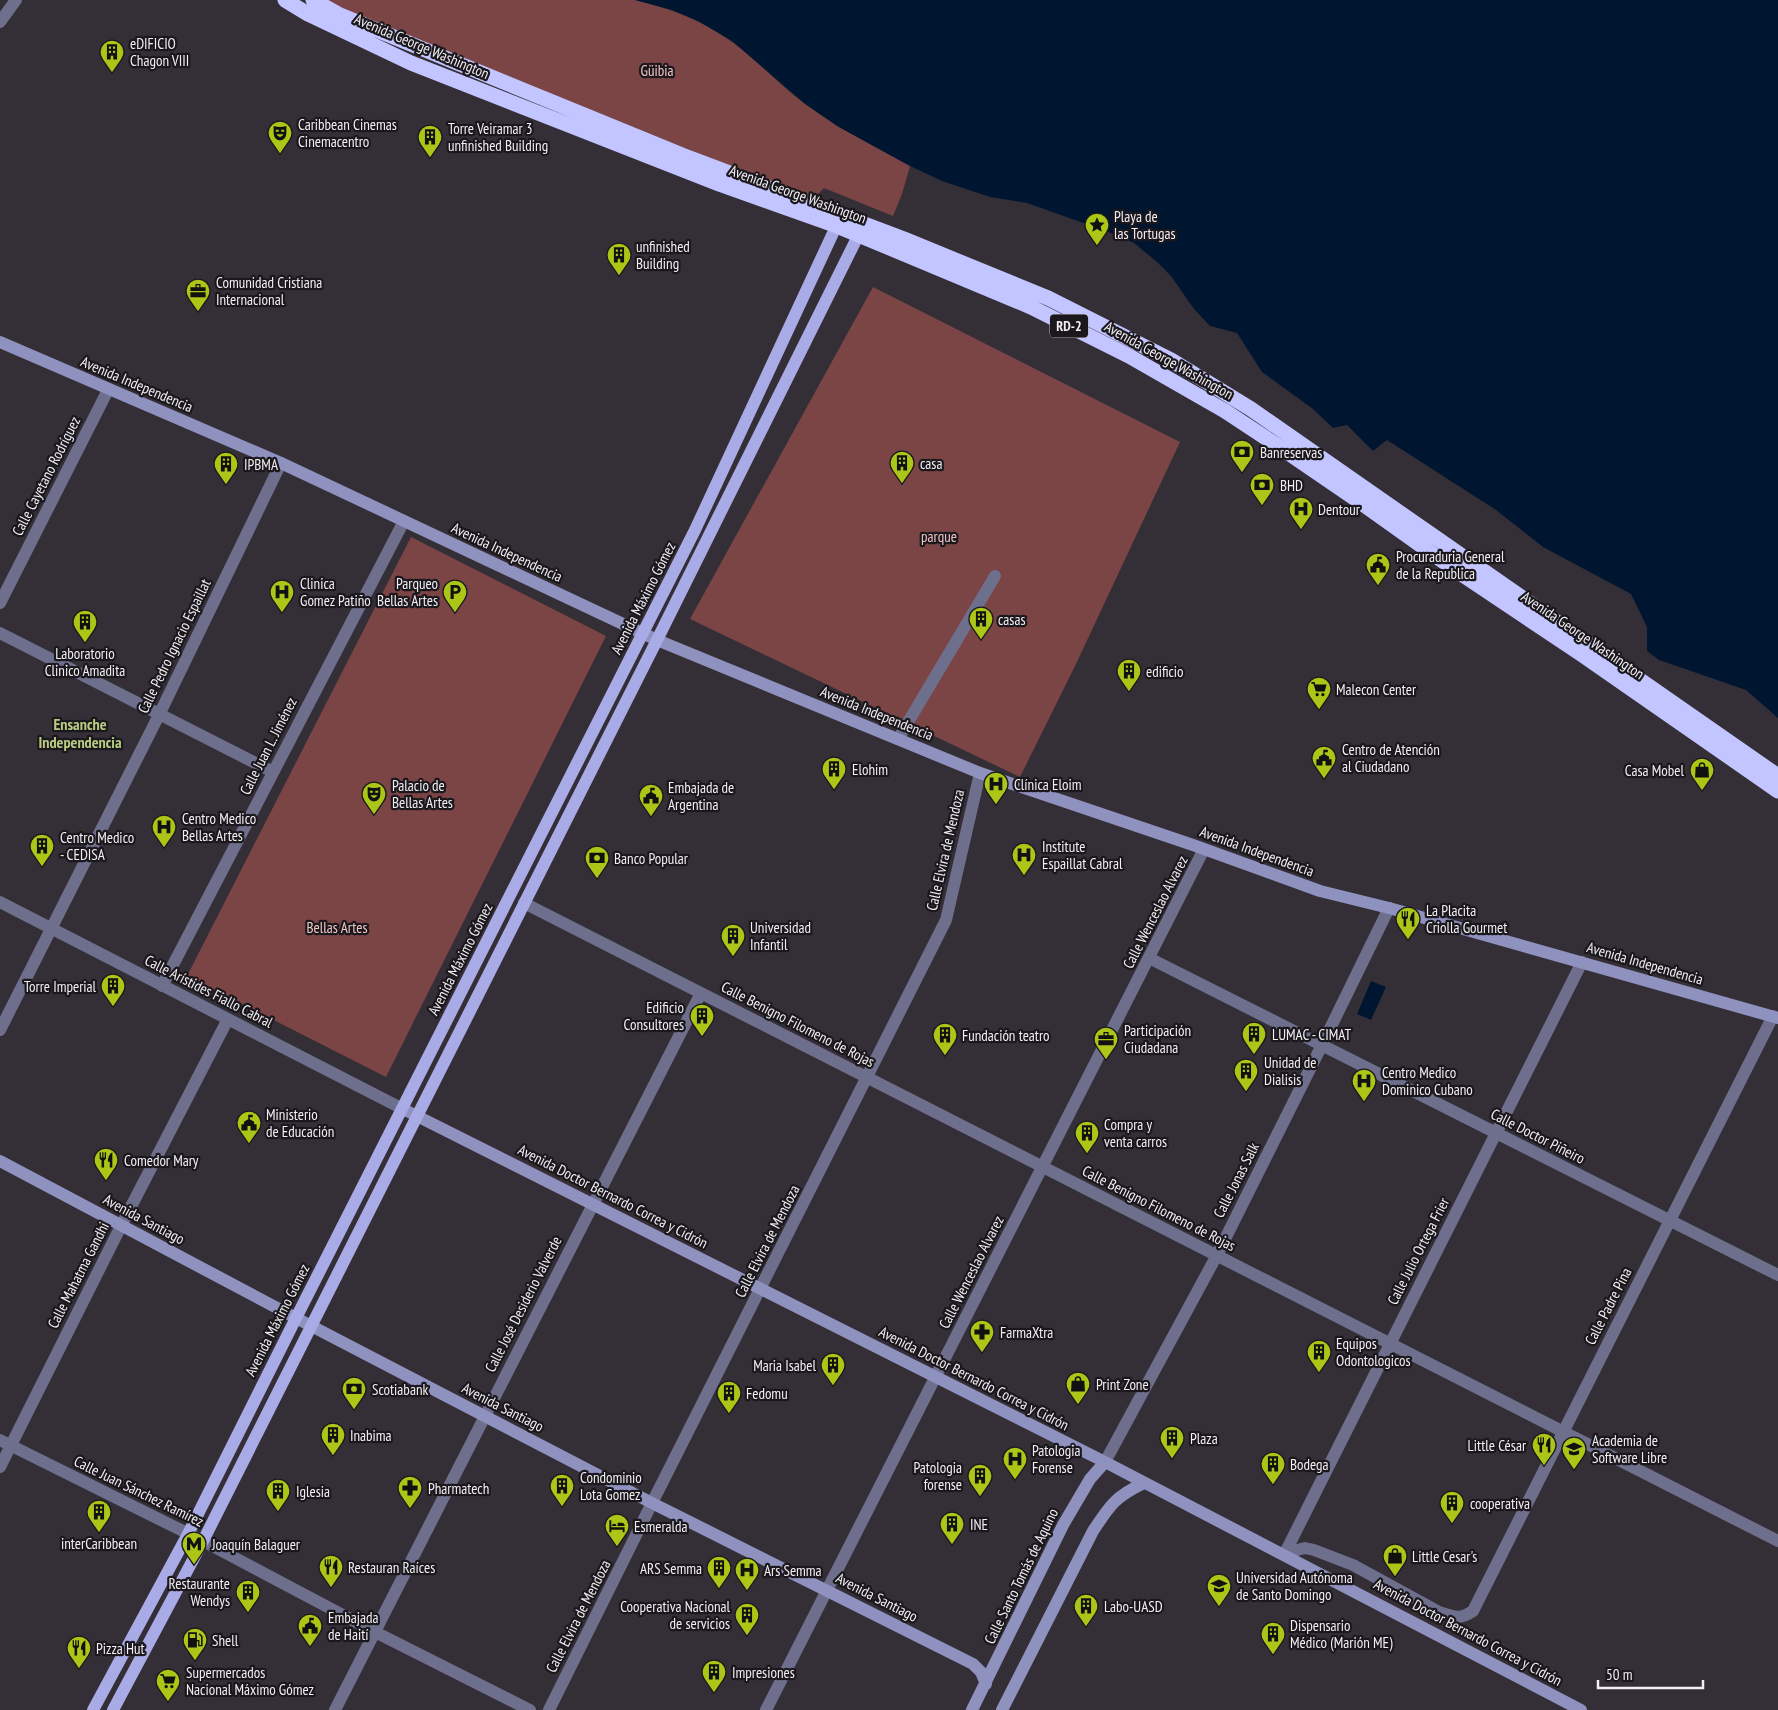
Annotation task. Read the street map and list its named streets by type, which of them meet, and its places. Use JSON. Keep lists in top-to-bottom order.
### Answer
{
  "streets": {
    "highway": ["Avenida George Washington", "RD-2"],
    "main road": [
      "Avenida Independencia",
      "Avenida Máximo Gómez",
      "Avenida Doctor Bernardo Correa y Cidrón",
      "Avenida Santiago",
      "Calle Santo Tomás de Aquino"
    ],
    "street": [
      "Calle Cayetano Rodríguez",
      "Calle Pedro Ignacio Espaillat",
      "Calle Juan L. Jiménez",
      "Calle Elvira de Mendoza",
      "Calle Wenceslao Alvarez",
      "Calle Arístides Fiallo Cabral",
      "Calle Benigno Filomeno de Rojas",
      "Calle Doctor Piñeiro",
      "Calle Jonas Salk",
      "Calle Julio Ortega Frier",
      "Calle Mahatma Gandhi",
      "Calle José Desiderio Valverde",
      "Calle Padre Pina",
      "Calle Juan Sánchez Ramírez"
    ]
  },
  "crossings": [
    ["Avenida George Washington", "Avenida Máximo Gómez"],
    ["Avenida Independencia", "Calle Cayetano Rodríguez"],
    ["Avenida Independencia", "Avenida Máximo Gómez"],
    ["Avenida Independencia", "Calle Pedro Ignacio Espaillat"],
    ["Avenida Independencia", "Calle Juan L. Jiménez"],
    ["Avenida Independencia", "Calle Elvira de Mendoza"],
    ["Avenida Independencia", "Calle Wenceslao Alvarez"],
    ["Avenida Independencia", "Calle Jonas Salk"],
    ["Avenida Independencia", "Calle Julio Ortega Frier"],
    ["Avenida Independencia", "Calle Padre Pina"],
    ["Avenida Máximo Gómez", "Calle Arístides Fiallo Cabral"],
    ["Avenida Máximo Gómez", "Calle Benigno Filomeno de Rojas"],
    ["Avenida Máximo Gómez", "Avenida Doctor Bernardo Correa y Cidrón"],
    ["Avenida Máximo Gómez", "Avenida Santiago"],
    ["Avenida Máximo Gómez", "Calle Juan Sánchez Ramírez"],
    ["Calle Pedro Ignacio Espaillat", "Calle Arístides Fiallo Cabral"],
    ["Calle Juan L. Jiménez", "Calle Arístides Fiallo Cabral"],
    ["Calle Elvira de Mendoza", "Calle Benigno Filomeno de Rojas"],
    ["Calle Elvira de Mendoza", "Avenida Doctor Bernardo Correa y Cidrón"],
    ["Calle Elvira de Mendoza", "Avenida Santiago"],
    ["Calle Wenceslao Alvarez", "Calle Benigno Filomeno de Rojas"],
    ["Calle Wenceslao Alvarez", "Calle Doctor Piñeiro"],
    ["Calle Wenceslao Alvarez", "Avenida Doctor Bernardo Correa y Cidrón"],
    ["Calle Wenceslao Alvarez", "Avenida Santiago"],
    ["Calle Arístides Fiallo Cabral", "Avenida Doctor Bernardo Correa y Cidrón"],
    ["Calle Arístides Fiallo Cabral", "Calle Mahatma Gandhi"],
    ["Calle Benigno Filomeno de Rojas", "Calle Jonas Salk"],
    ["Calle Benigno Filomeno de Rojas", "Calle Julio Ortega Frier"],
    ["Calle Benigno Filomeno de Rojas", "Calle José Desiderio Valverde"],
    ["Calle Benigno Filomeno de Rojas", "Calle Padre Pina"],
    ["Calle Doctor Piñeiro", "Calle Jonas Salk"],
    ["Calle Doctor Piñeiro", "Calle Julio Ortega Frier"],
    ["Calle Doctor Piñeiro", "Calle Padre Pina"],
    ["Calle Jonas Salk", "Avenida Doctor Bernardo Correa y Cidrón"],
    ["Calle Jonas Salk", "Calle Santo Tomás de Aquino"],
    ["Avenida Doctor Bernardo Correa y Cidrón", "Calle Julio Ortega Frier"],
    ["Avenida Doctor Bernardo Correa y Cidrón", "Calle José Desiderio Valverde"],
    ["Avenida Doctor Bernardo Correa y Cidrón", "Calle Padre Pina"],
    ["Avenida Doctor Bernardo Correa y Cidrón", "Calle Santo Tomás de Aquino"],
    ["Avenida Santiago", "Calle Mahatma Gandhi"],
    ["Avenida Santiago", "Calle José Desiderio Valverde"],
    ["Avenida Santiago", "Calle Santo Tomás de Aquino"],
    ["Calle Julio Ortega Frier", "Calle Padre Pina"],
    ["Calle Mahatma Gandhi", "Calle Juan Sánchez Ramírez"],
    ["Calle José Desiderio Valverde", "Calle Juan Sánchez Ramírez"]
  ],
  "districts": ["Ensanche Independencia"],
  "parks": ["Güibia", "parque", "Bellas Artes"],
  "places": {
    "building": [
      "eDIFICIO Chagon VIII",
      "Torre Veiramar 3 unfinished Building",
      "unfinished Building",
      "casa",
      "IPBMA",
      "casas",
      "Laboratorio Clinico Amadita",
      "edificio",
      "Elohim",
      "Centro Medico - CEDISA",
      "Universidad Infantil",
      "Torre Imperial",
      "Edificio Consultores",
      "LUMAC - CIMAT",
      "Fundación teatro",
      "Unidad de Dialisis",
      "Compra y venta carros",
      "Equipos Odontologicos",
      "Maria Isabel",
      "Fedomu",
      "Inabima",
      "Plaza",
      "Bodega",
      "Patologia forense",
      "Condominio Lota Gomez",
      "Iglesia",
      "cooperativa",
      "interCaribbean",
      "INE",
      "ARS Semma",
      "Restaurante Wendys",
      "Labo-UASD",
      "Cooperativa Nacional de servicios",
      "Dispensario Médico (Marión ME)",
      "Impresiones"
    ],
    "theatre": ["Caribbean Cinemas Cinemacentro", "Palacio de Bellas Artes"],
    "place": ["Playa de las Tortugas"],
    "office": ["Comunidad Cristiana Internacional", "Participación Ciudadana"],
    "bank": [
      "Banreservas",
      "BHD",
      "Banco Popular",
      "Scotiabank"
    ],
    "hospital": [
      "Dentour",
      "Clinica Gomez Patiño",
      "Clínica Eloim",
      "Centro Medico Bellas Artes",
      "Institute Espaillat Cabral",
      "Centro Medico Dominico Cubano",
      "Patologia Forense",
      "Ars Semma"
    ],
    "public building": [
      "Procuraduria General de la Republica",
      "Centro de Atención al Ciudadano",
      "Embajada de Argentina",
      "Ministerio de Educación",
      "Embajada de Haití"
    ],
    "parking": ["Parqueo Bellas Artes"],
    "supermarket": ["Malecon Center", "Supermercados Nacional Máximo Gómez"],
    "shop": ["Casa Mobel", "Print Zone", "Little Cesar's"],
    "restaurant": [
      "La Placita Criolla Gourmet",
      "Comedor Mary",
      "Little César",
      "Restauran Raíces",
      "Pizza Hut"
    ],
    "pharmacy": ["FarmaXtra", "Pharmatech"],
    "school or university": ["Academia de Software Libre", "Universidad Autónoma de Santo Domingo"],
    "hotel": ["Esmeralda"],
    "metro station": ["Joaquín Balaguer"],
    "fuel station": ["Shell"]
  },
  "scale_bar": "50 m"
}
